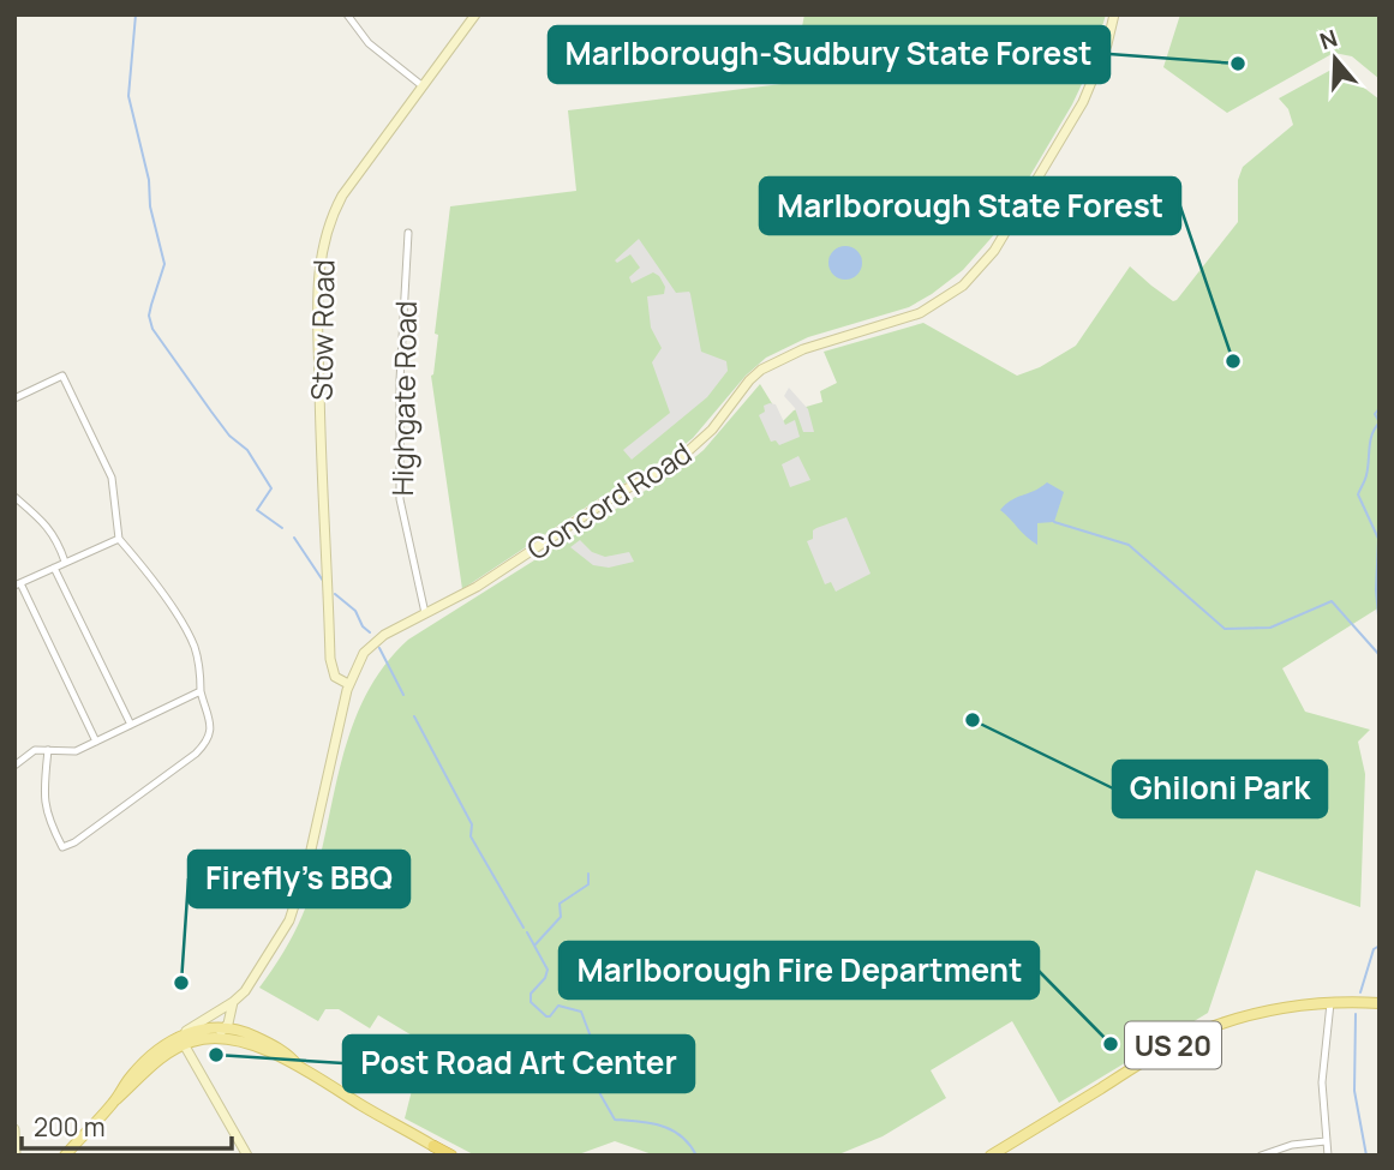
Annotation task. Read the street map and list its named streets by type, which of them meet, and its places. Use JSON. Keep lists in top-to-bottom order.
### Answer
{
  "streets": {
    "main road": ["US 20"],
    "street": ["Stow Road", "Highgate Road", "Concord Road"]
  },
  "crossings": [
    ["Stow Road", "Concord Road"],
    ["Highgate Road", "Concord Road"]
  ],
  "places": [
    "Marlborough-Sudbury State Forest",
    "Marlborough State Forest",
    "Ghiloni Park",
    "Firefly's BBQ",
    "Marlborough Fire Department",
    "Post Road Art Center"
  ],
  "scale_bar": "200 m",
  "north": "top"
}
